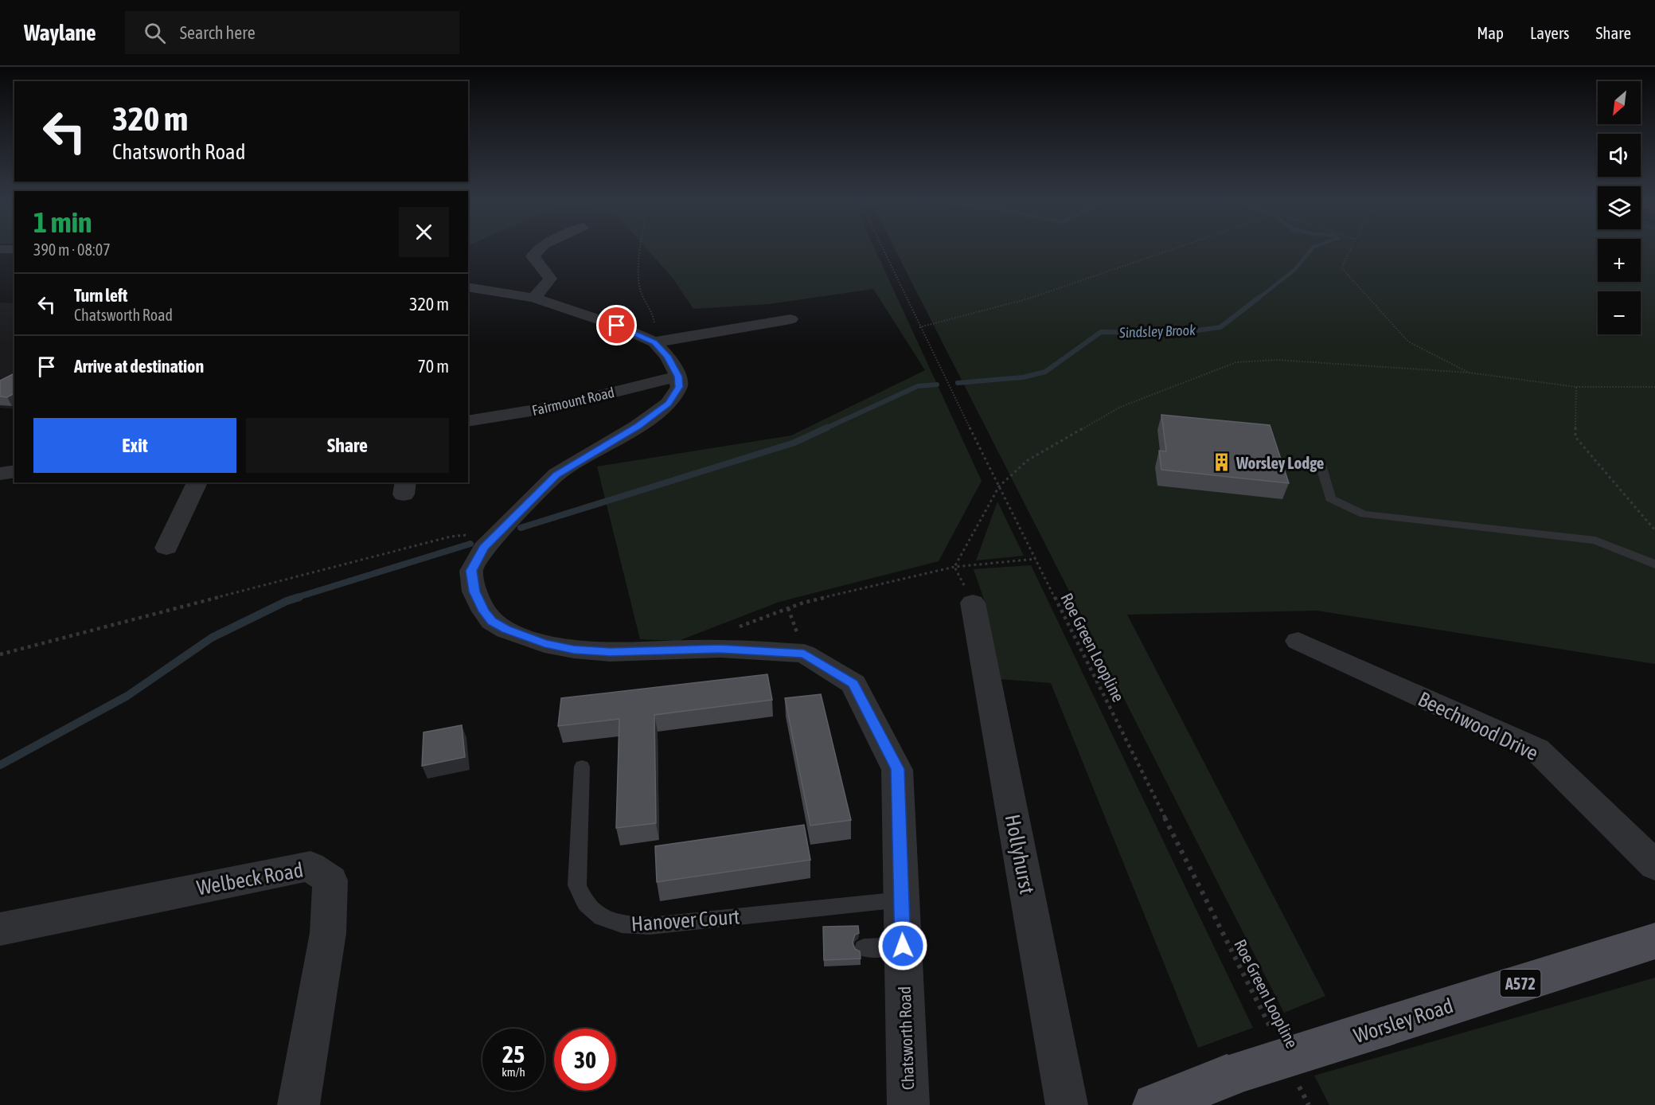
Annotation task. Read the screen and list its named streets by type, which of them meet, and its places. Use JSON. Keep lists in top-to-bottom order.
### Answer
{
  "streets": {
    "main road": ["A572", "Worsley Road"],
    "street": [
      "Fairmount Road",
      "Beechwood Drive",
      "Hollyhurst",
      "Welbeck Road",
      "Chatsworth Road"
    ],
    "lane": ["Hanover Court"],
    "path": ["Roe Green Loopline"]
  },
  "crossings": [
    ["Fairmount Road", "Chatsworth Road"],
    ["Hanover Court", "Chatsworth Road"]
  ],
  "water": ["Sindsley Brook"],
  "places": {
    "building": ["Worsley Lodge"]
  },
  "north": "bottom left",
  "page": {
    "header": "Waylane",
    "search": "Search here",
    "nav": ["Map", "Layers", "Share"],
    "map_buttons": ["+", "−"],
    "turn": ["320 m", "Chatsworth Road"],
    "heading": ["1 min", "390 m · 08:07"],
    "list": [
      {
        "name": "Turn left",
        "note": "Chatsworth Road",
        "value": "320 m"
      },
      {
        "name": "Arrive at destination",
        "value": "70 m"
      }
    ],
    "buttons": ["Exit", "Share"],
    "speed": "25 km/h",
    "limit": "30"
  }
}
